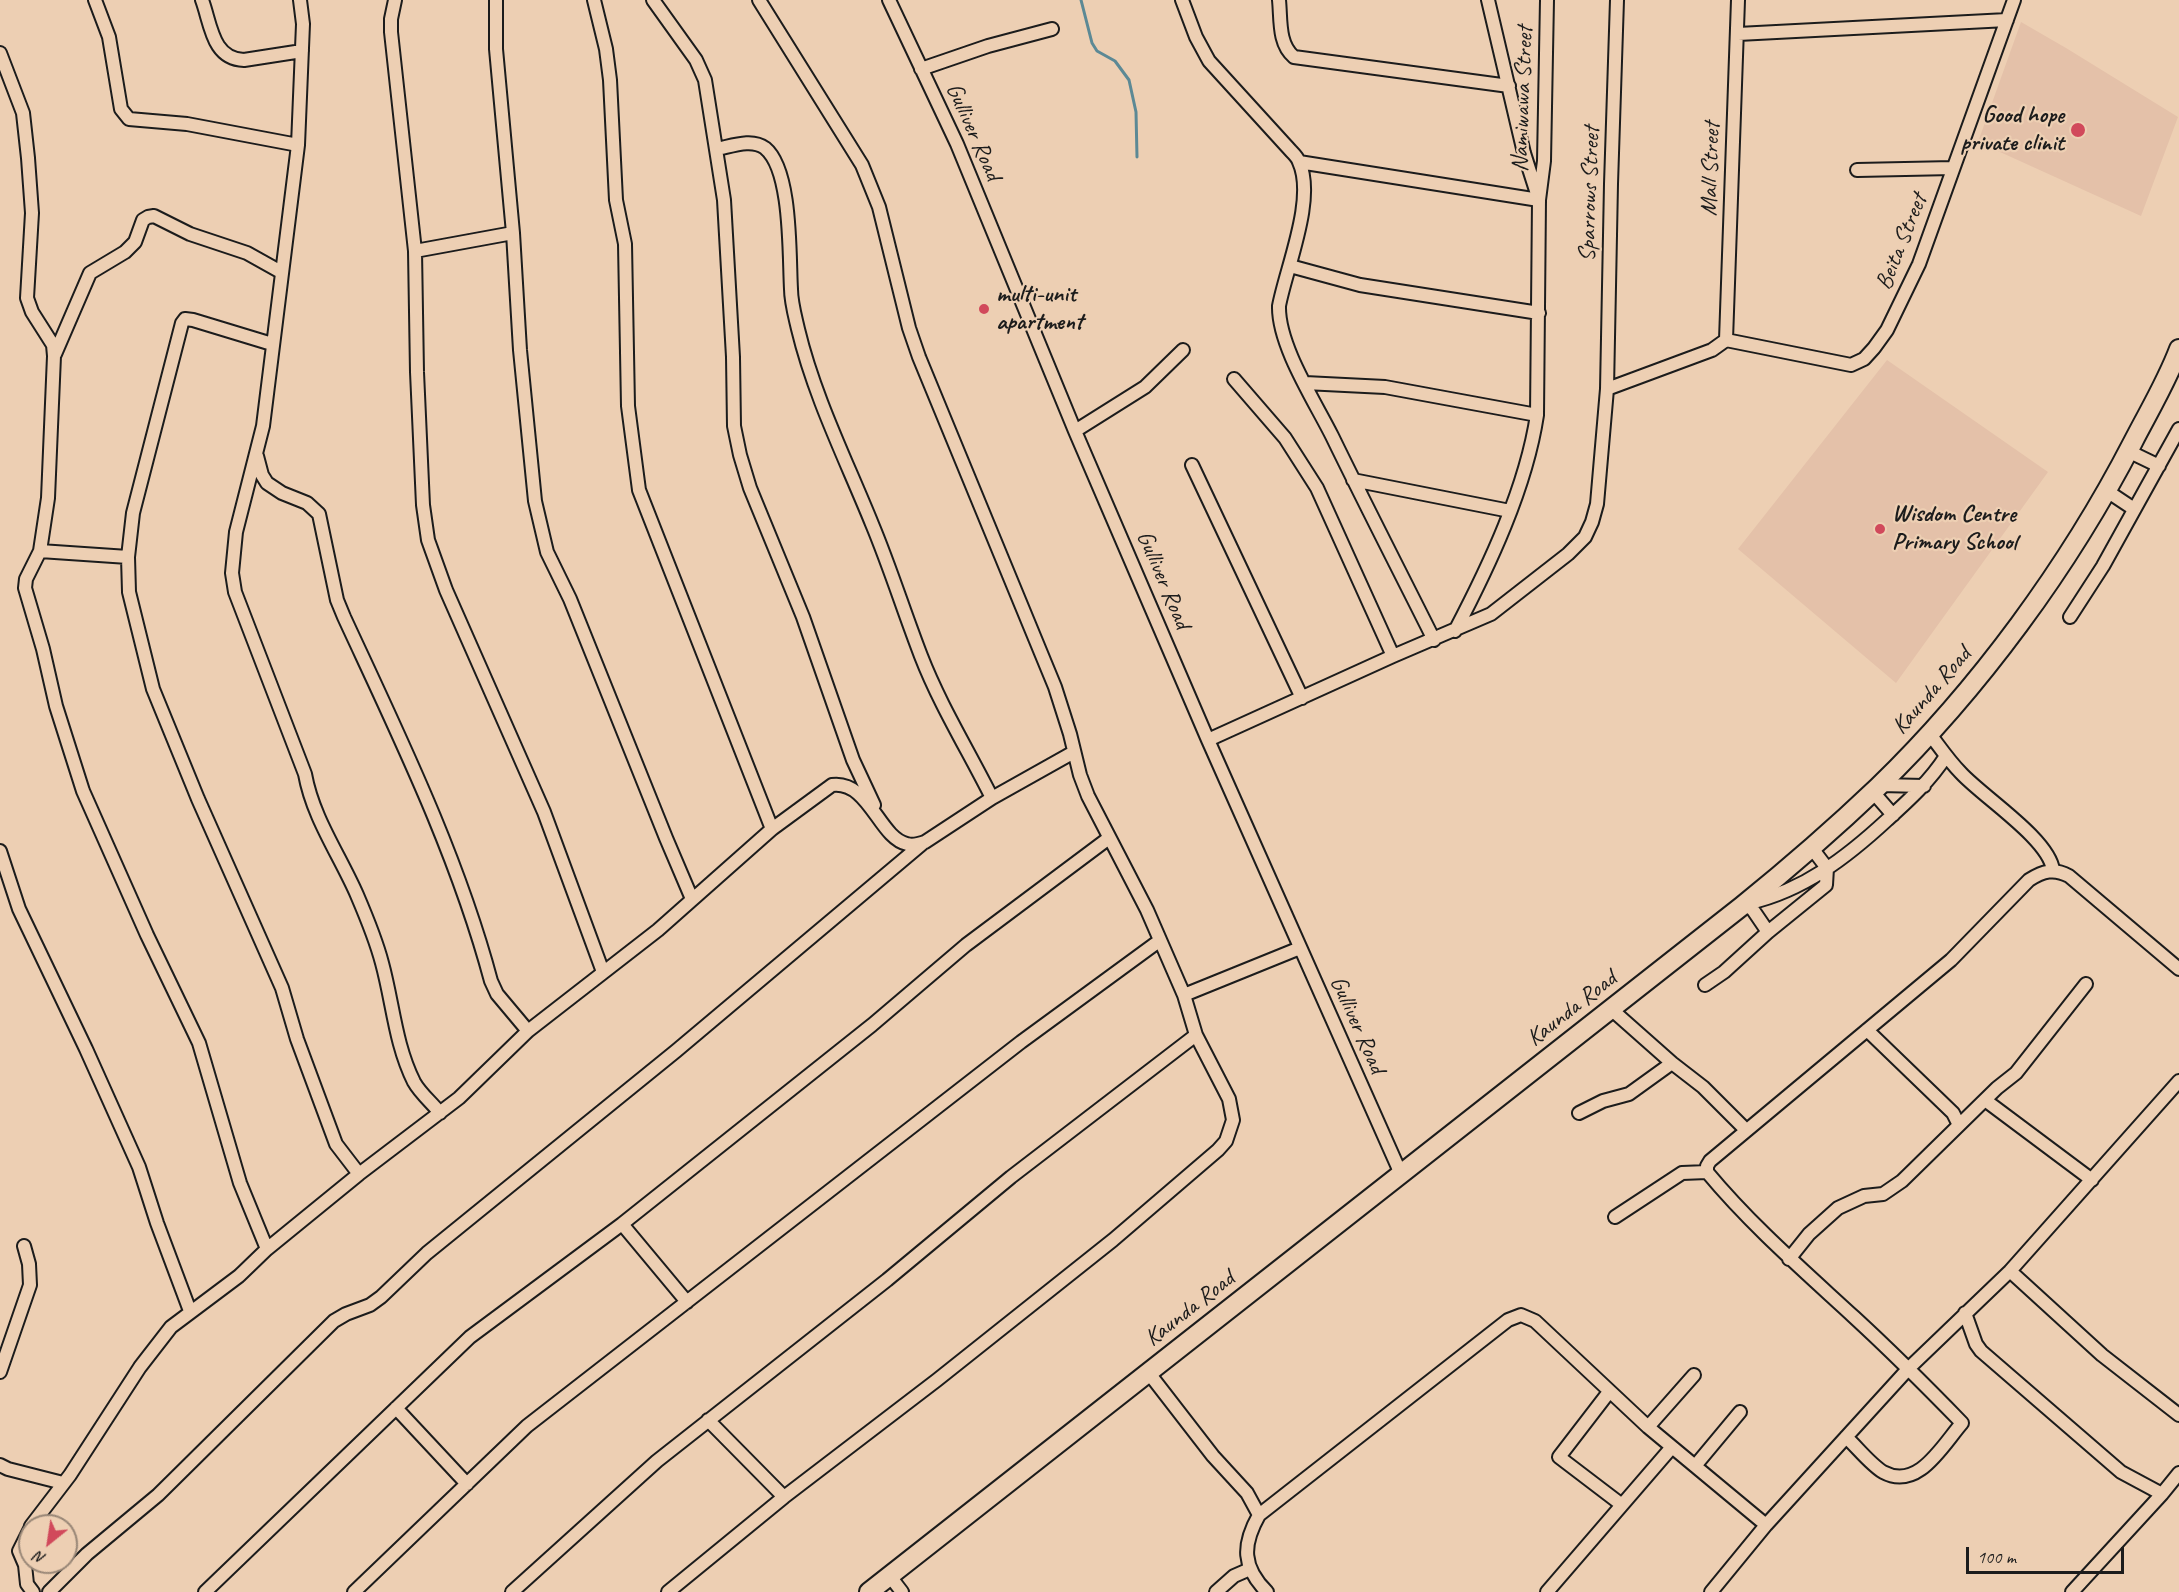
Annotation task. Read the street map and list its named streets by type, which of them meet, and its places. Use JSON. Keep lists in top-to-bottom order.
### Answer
{
  "streets": {
    "main road": ["Kaunda Road"],
    "street": [
      "Namiwawa Street",
      "Gulliver Road",
      "Mall Street",
      "Sparrows Street",
      "Beita Street"
    ]
  },
  "crossings": [
    ["Gulliver Road", "Sparrows Street"],
    ["Gulliver Road", "Kaunda Road"],
    ["Mall Street", "Beita Street"]
  ],
  "places": ["Good hope private clinit", "multi-unit apartment", "Wisdom Centre Primary School"],
  "scale_bar": "100 m",
  "north": "bottom left"
}
